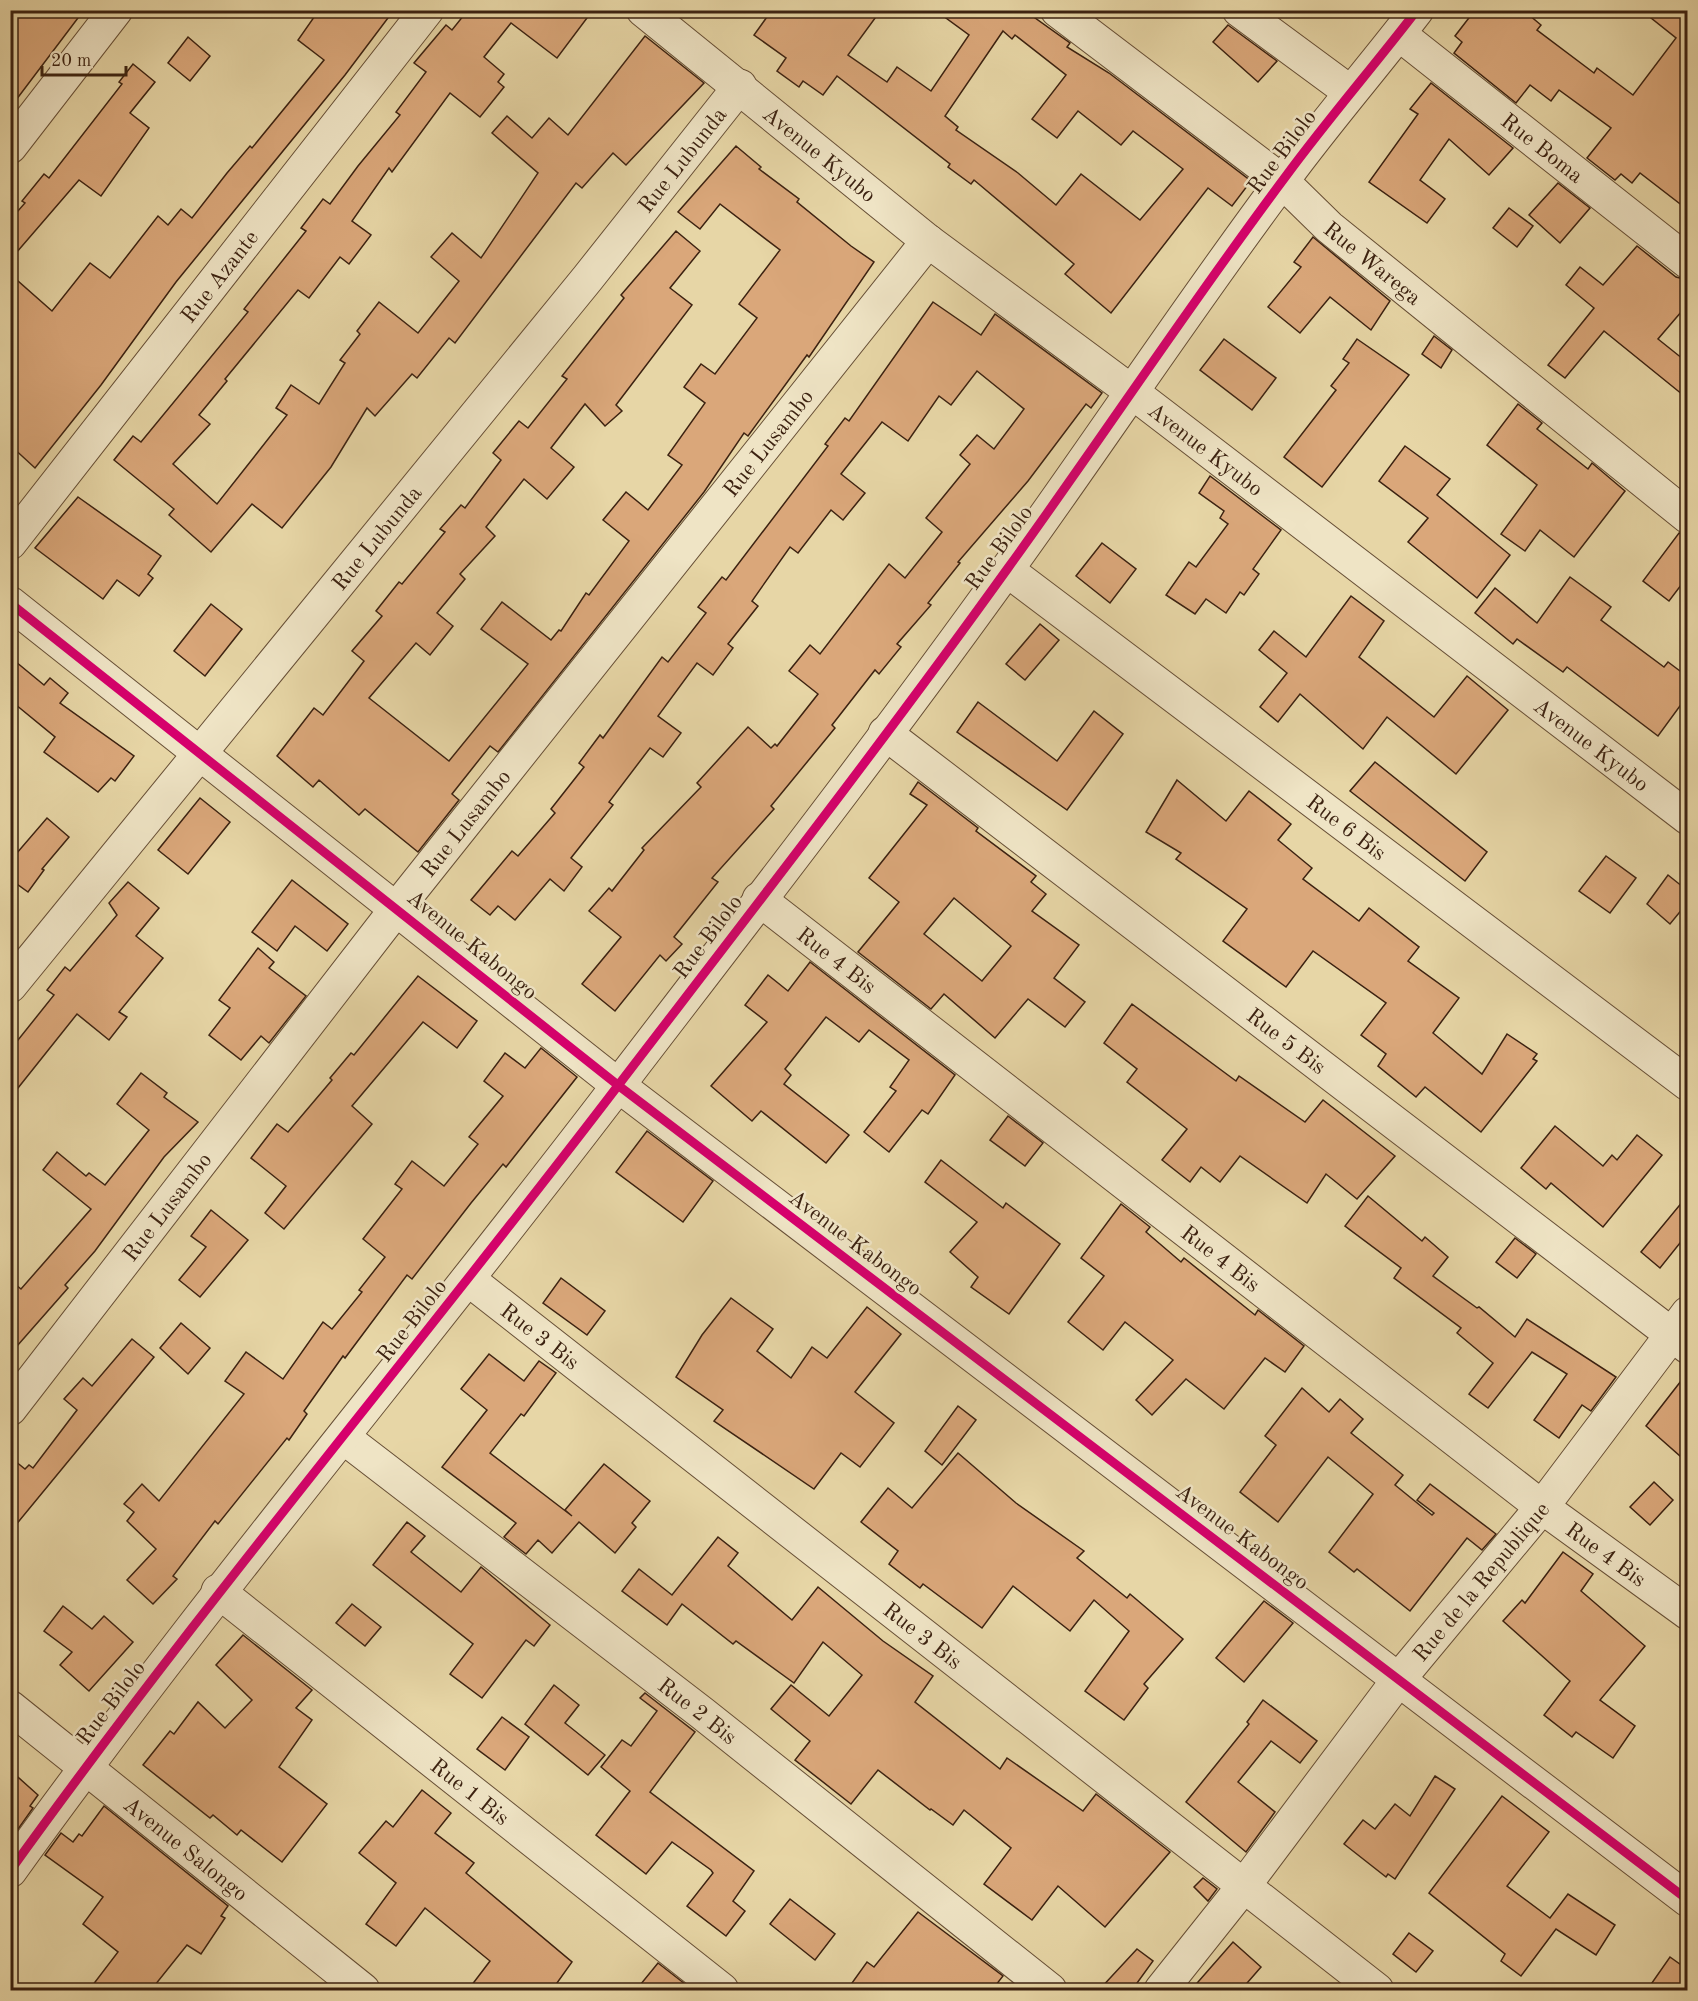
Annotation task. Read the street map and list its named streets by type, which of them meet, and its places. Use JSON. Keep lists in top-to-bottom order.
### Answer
{
  "streets": {
    "street": [
      "Rue Boma",
      "Rue Bilolo",
      "Avenue Kyubo",
      "Rue Lubunda",
      "Rue Warega",
      "Rue Azante",
      "Rue Lusambo",
      "Rue 6 Bis",
      "Avenue Kabongo",
      "Rue 4 Bis",
      "Rue 5 Bis",
      "Rue 3 Bis",
      "Rue de la Republique",
      "Rue 2 Bis",
      "Rue 1 Bis",
      "Avenue Salongo"
    ]
  },
  "crossings": [
    ["Rue Boma", "Rue Bilolo"],
    ["Rue Bilolo", "Avenue Kyubo"],
    ["Rue Bilolo", "Rue Warega"],
    ["Rue Bilolo", "Rue 6 Bis"],
    ["Rue Bilolo", "Avenue Kabongo"],
    ["Rue Bilolo", "Rue 4 Bis"],
    ["Rue Bilolo", "Rue 5 Bis"],
    ["Rue Bilolo", "Rue 3 Bis"],
    ["Rue Bilolo", "Rue 2 Bis"],
    ["Rue Bilolo", "Rue 1 Bis"],
    ["Rue Bilolo", "Avenue Salongo"],
    ["Avenue Kyubo", "Rue Lubunda"],
    ["Avenue Kyubo", "Rue Lusambo"],
    ["Rue Lubunda", "Avenue Kabongo"],
    ["Rue Lusambo", "Avenue Kabongo"],
    ["Avenue Kabongo", "Rue de la Republique"],
    ["Rue 4 Bis", "Rue de la Republique"],
    ["Rue 5 Bis", "Rue de la Republique"],
    ["Rue 3 Bis", "Rue de la Republique"]
  ],
  "scale_bar": "20 m"
}
